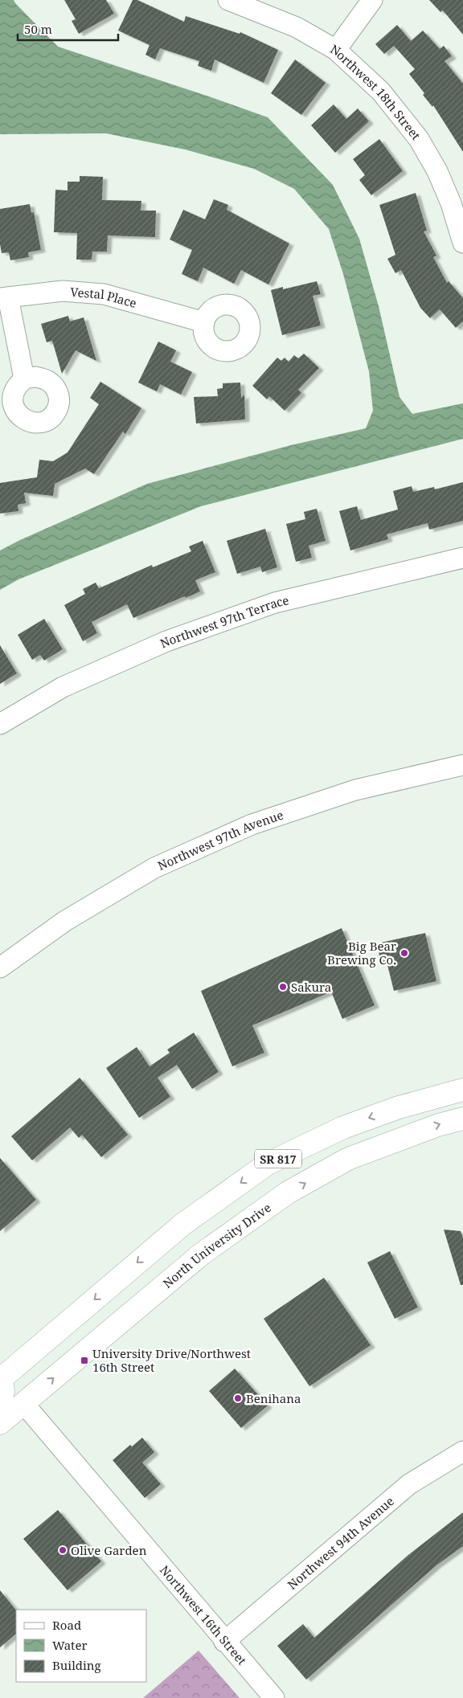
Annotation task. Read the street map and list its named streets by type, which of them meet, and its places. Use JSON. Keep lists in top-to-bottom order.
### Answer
{
  "streets": {
    "main road": ["SR 817", "North University Drive"],
    "street": [
      "Northwest 18th Street",
      "Vestal Place",
      "Northwest 97th Terrace",
      "Northwest 97th Avenue",
      "Northwest 94th Avenue",
      "Northwest 16th Street"
    ]
  },
  "crossings": [
    ["North University Drive", "Northwest 16th Street"],
    ["Northwest 94th Avenue", "Northwest 16th Street"]
  ],
  "places": {
    "other": [
      "Big Bear Brewing Co.",
      "Sakura",
      "Benihana",
      "Olive Garden"
    ],
    "transit": ["University Drive/Northwest 16th Street"]
  },
  "legend": ["Road", "Water", "Building"],
  "scale_bar": "50 m"
}
